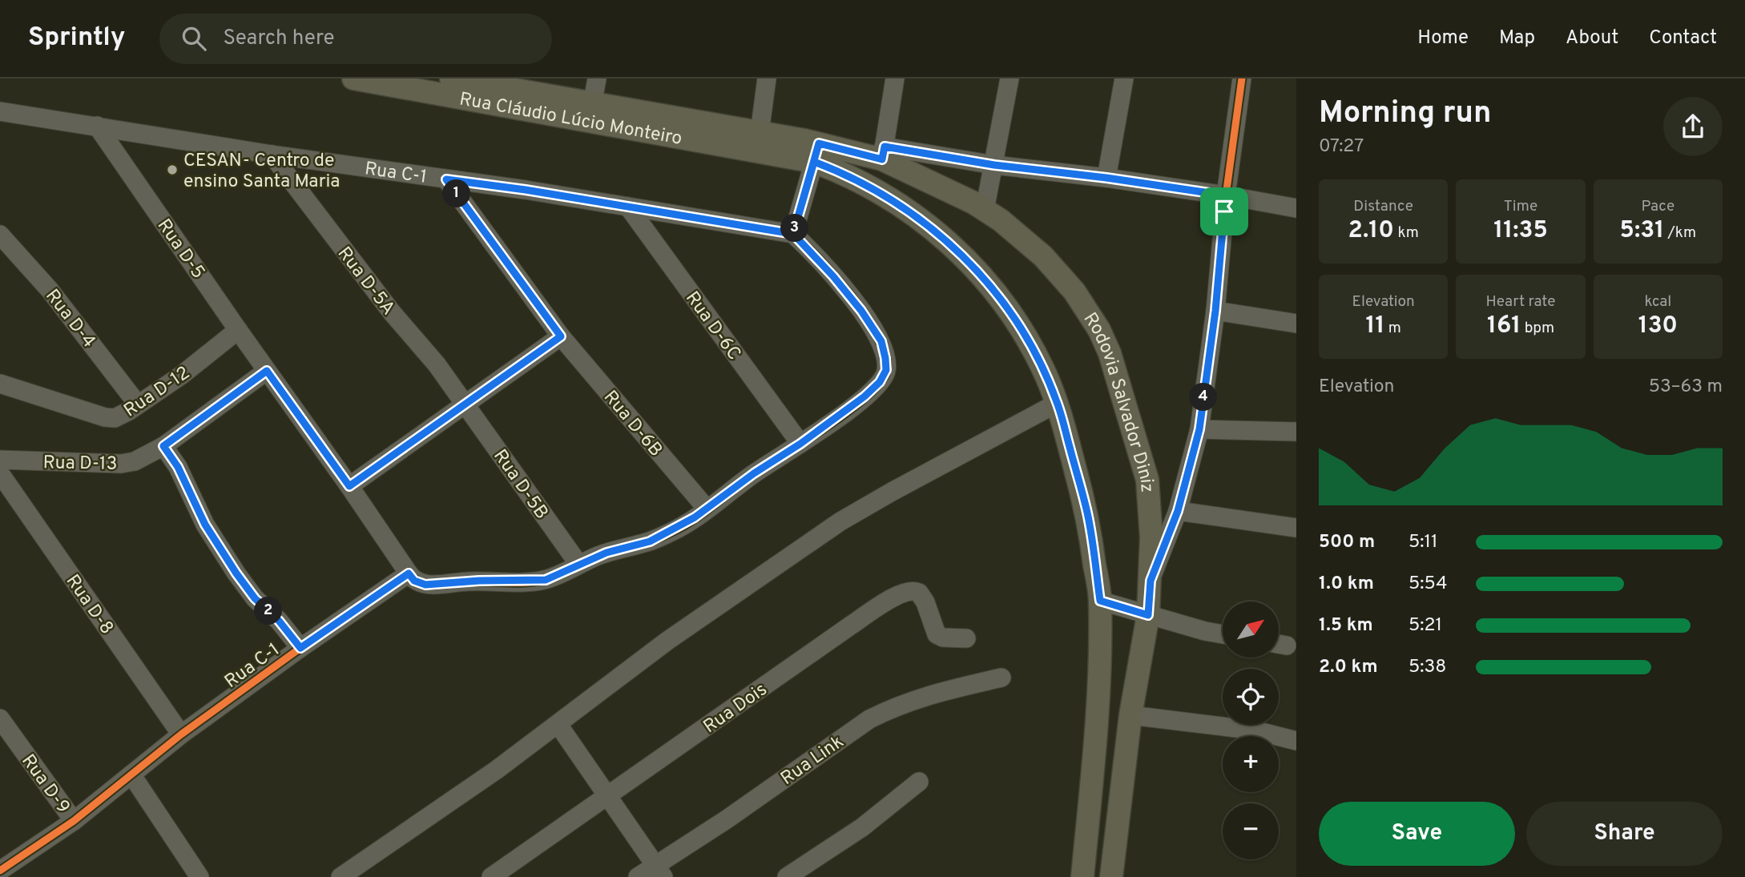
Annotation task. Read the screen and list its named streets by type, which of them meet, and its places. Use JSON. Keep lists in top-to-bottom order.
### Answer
{
  "streets": {
    "main road": ["Rua Cláudio Lúcio Monteiro", "Rodovia Salvador Diniz"],
    "street": [
      "Rua C-1",
      "Rua D-5",
      "Rua D-5A",
      "Rua D-4",
      "Rua D-6C",
      "Rua D-12",
      "Rua D-6B",
      "Rua D-13",
      "Rua D-5B",
      "Rua D-8",
      "Rua Dois",
      "Rua Link",
      "Rua D-9"
    ]
  },
  "crossings": [
    ["Rua Cláudio Lúcio Monteiro", "Rodovia Salvador Diniz"],
    ["Rua C-1", "Rua D-5"],
    ["Rua C-1", "Rua D-5A"],
    ["Rua C-1", "Rua D-6C"],
    ["Rua C-1", "Rua D-6B"],
    ["Rua C-1", "Rua D-8"],
    ["Rua C-1", "Rua D-9"],
    ["Rua D-5", "Rua D-12"],
    ["Rua D-5", "Rua D-13"],
    ["Rua D-5A", "Rua D-5B"],
    ["Rua D-4", "Rua D-12"]
  ],
  "places": ["CESAN- Centro de ensino Santa Maria"],
  "north": "top right",
  "page": {
    "header": "Sprintly",
    "search": "Search here",
    "nav": [
      "Home",
      "Map",
      "About",
      "Contact"
    ],
    "heading": ["Morning run", "07:27"],
    "stats": [
      ["Distance", "2.10 km"],
      ["Time", "11:35"],
      ["Pace", "5:31 /km"],
      ["Elevation", "11 m"],
      ["Heart rate", "161 bpm"],
      ["kcal", "130"]
    ],
    "pins": [
      "1",
      "3",
      "4",
      "2"
    ],
    "chart": ["Elevation", "53–63 m"],
    "list": [
      {
        "name": "500 m",
        "note": "5:11"
      },
      {
        "name": "1.0 km",
        "note": "5:54"
      },
      {
        "name": "1.5 km",
        "note": "5:21"
      },
      {
        "name": "2.0 km",
        "note": "5:38"
      }
    ],
    "map_buttons": ["+", "−"],
    "buttons": ["Save", "Share"]
  }
}
